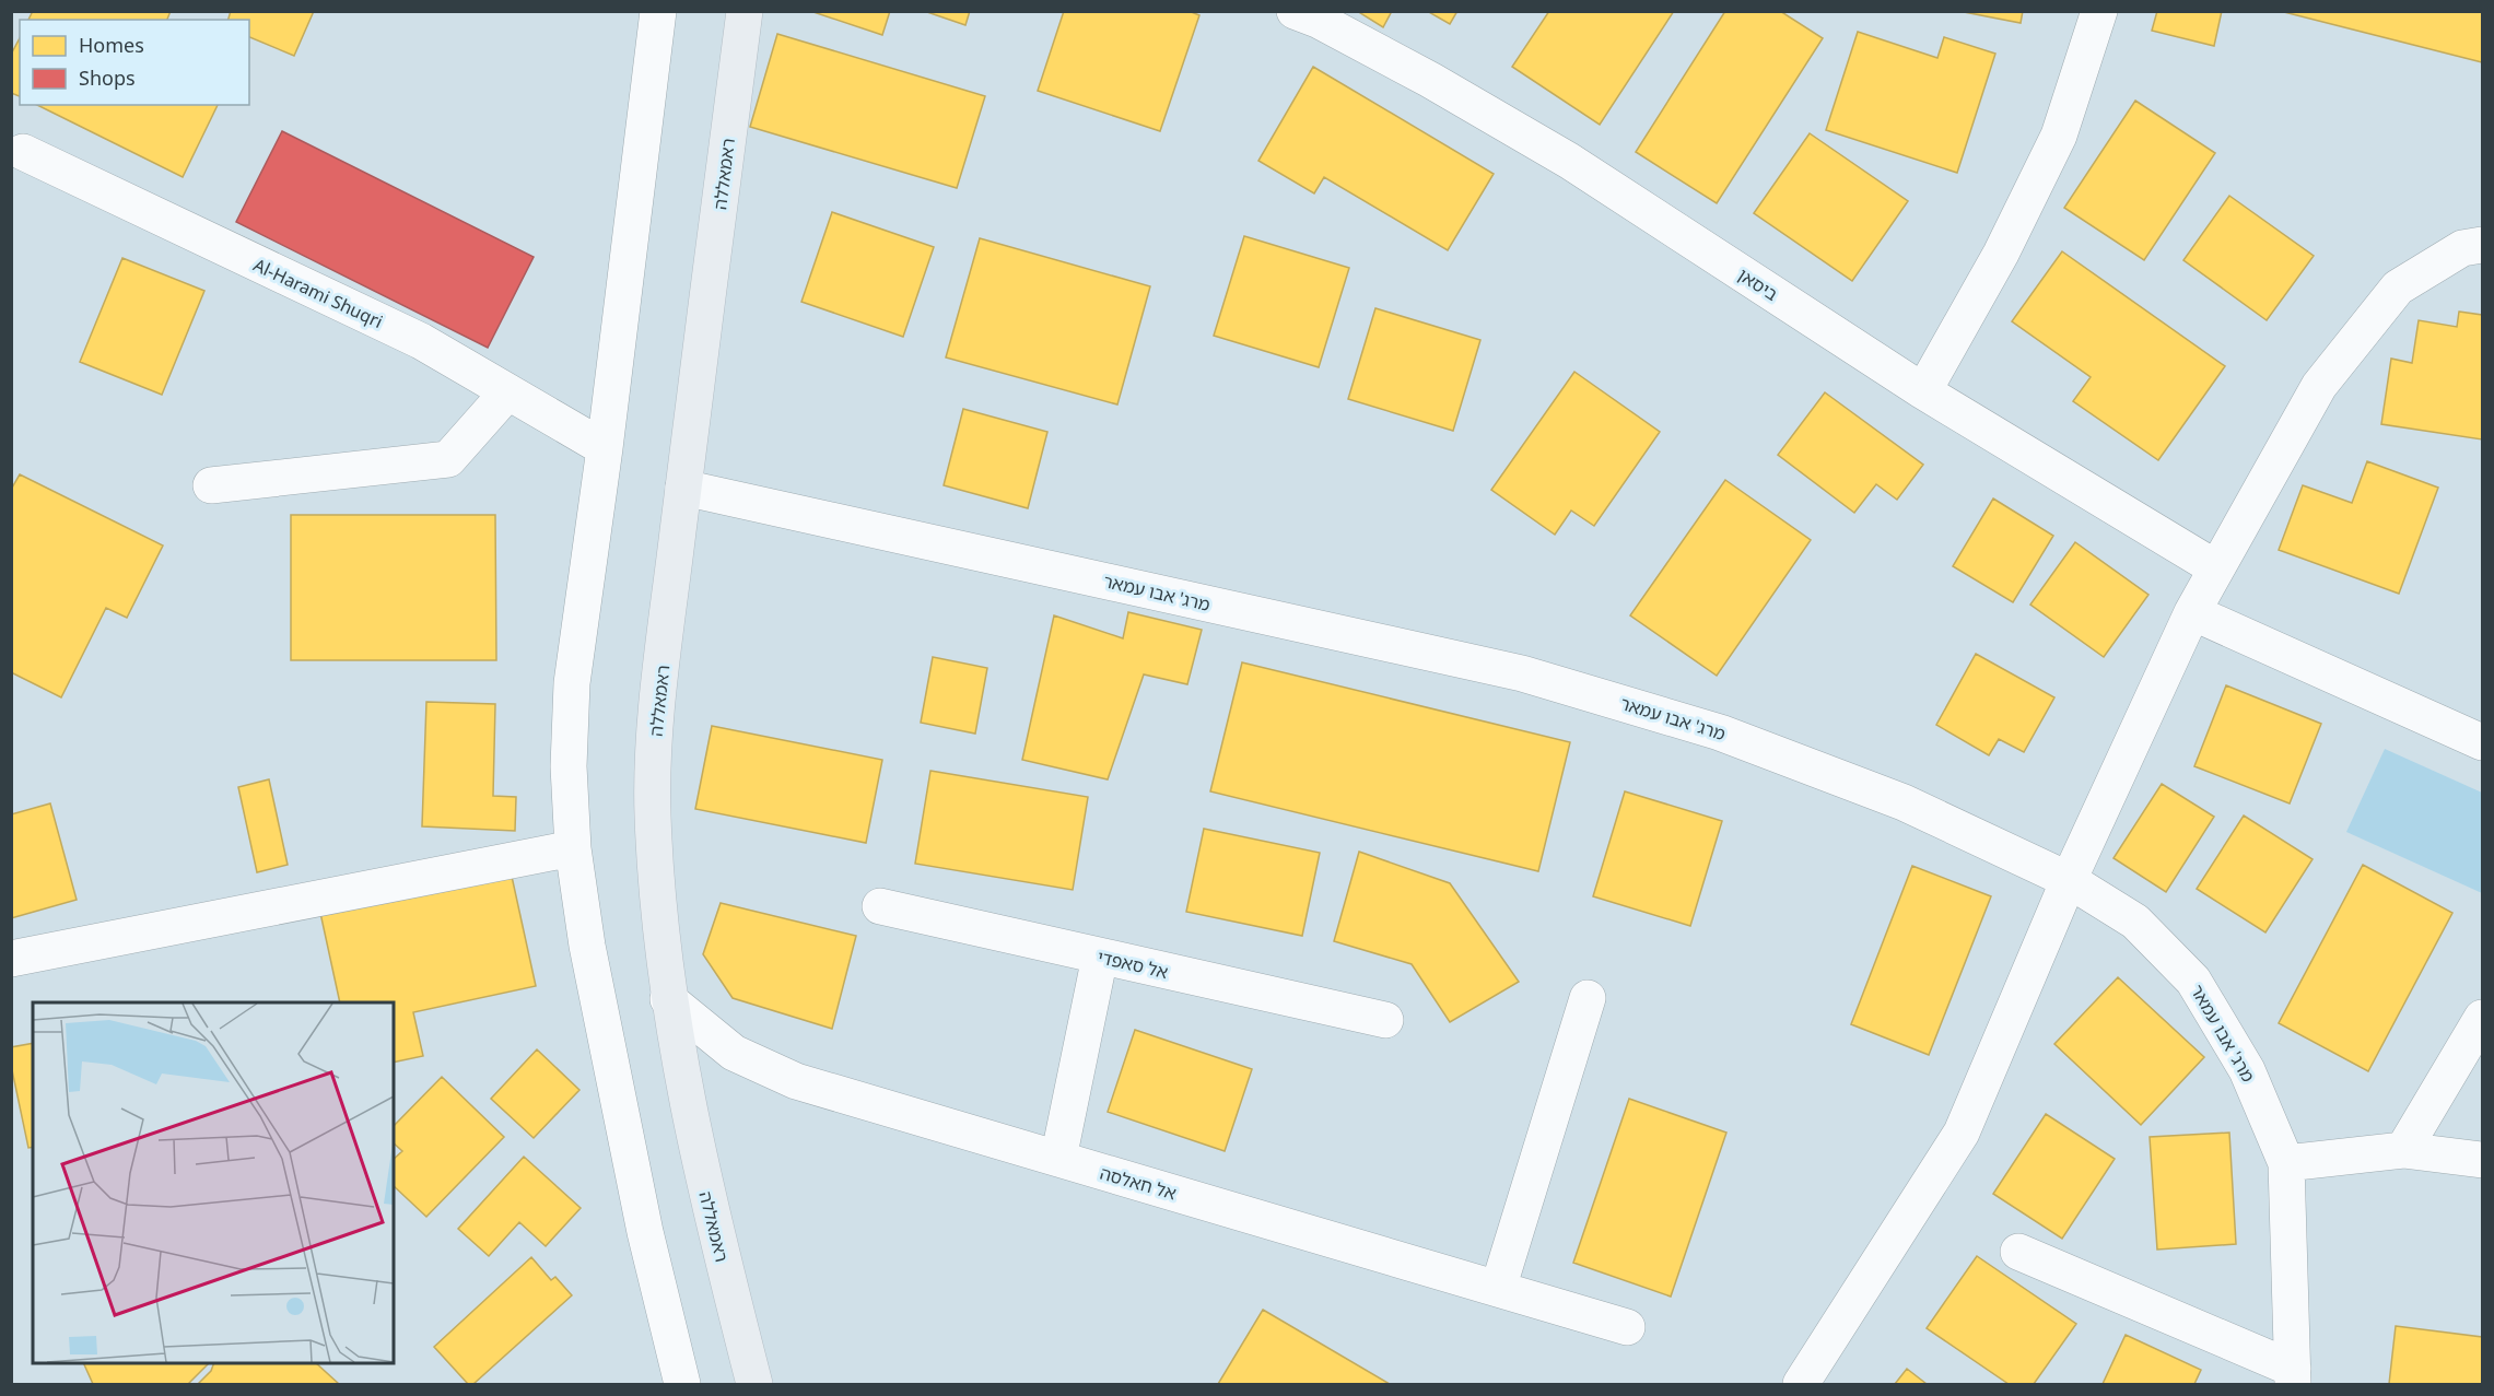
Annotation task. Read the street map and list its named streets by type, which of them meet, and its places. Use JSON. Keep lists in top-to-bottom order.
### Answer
{
  "streets": {
    "highway": ["ראמאללה"],
    "street": [
      "ביסאן",
      "Al-Harami Shuqri",
      "מרג' אבו עמאר",
      "אל סאפדי",
      "אל חאלסה"
    ]
  },
  "crossings": [
    ["ראמאללה", "מרג' אבו עמאר"],
    ["ראמאללה", "אל חאלסה"]
  ],
  "legend": ["Homes", "Shops"]
}
